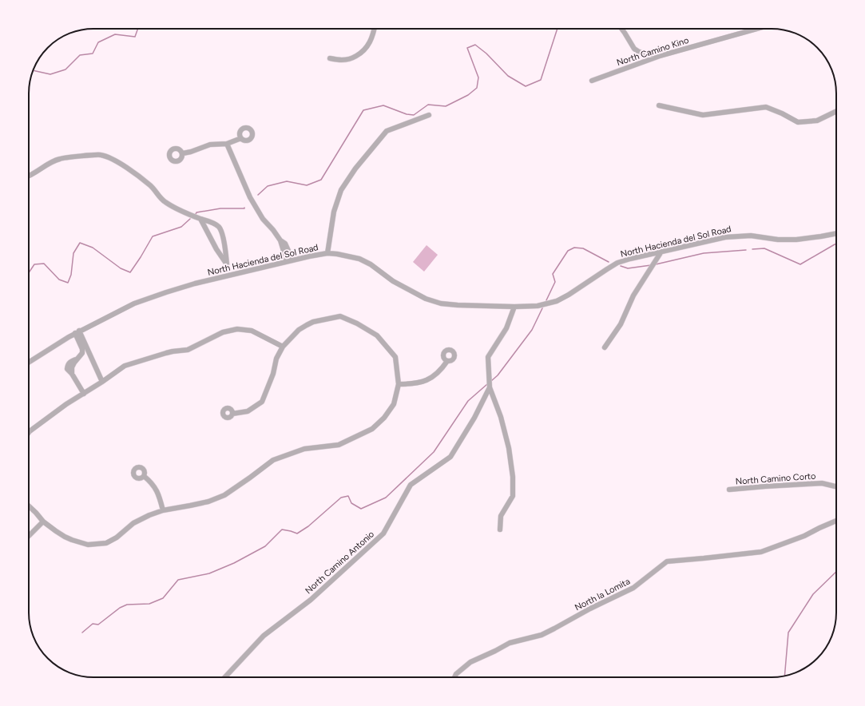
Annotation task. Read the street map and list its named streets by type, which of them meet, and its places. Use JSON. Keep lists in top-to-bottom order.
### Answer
{
  "streets": {
    "street": [
      "North Camino Kino",
      "North Hacienda del Sol Road",
      "North Camino Corto",
      "North Camino Antonio",
      "North la Lomita"
    ]
  }
}
